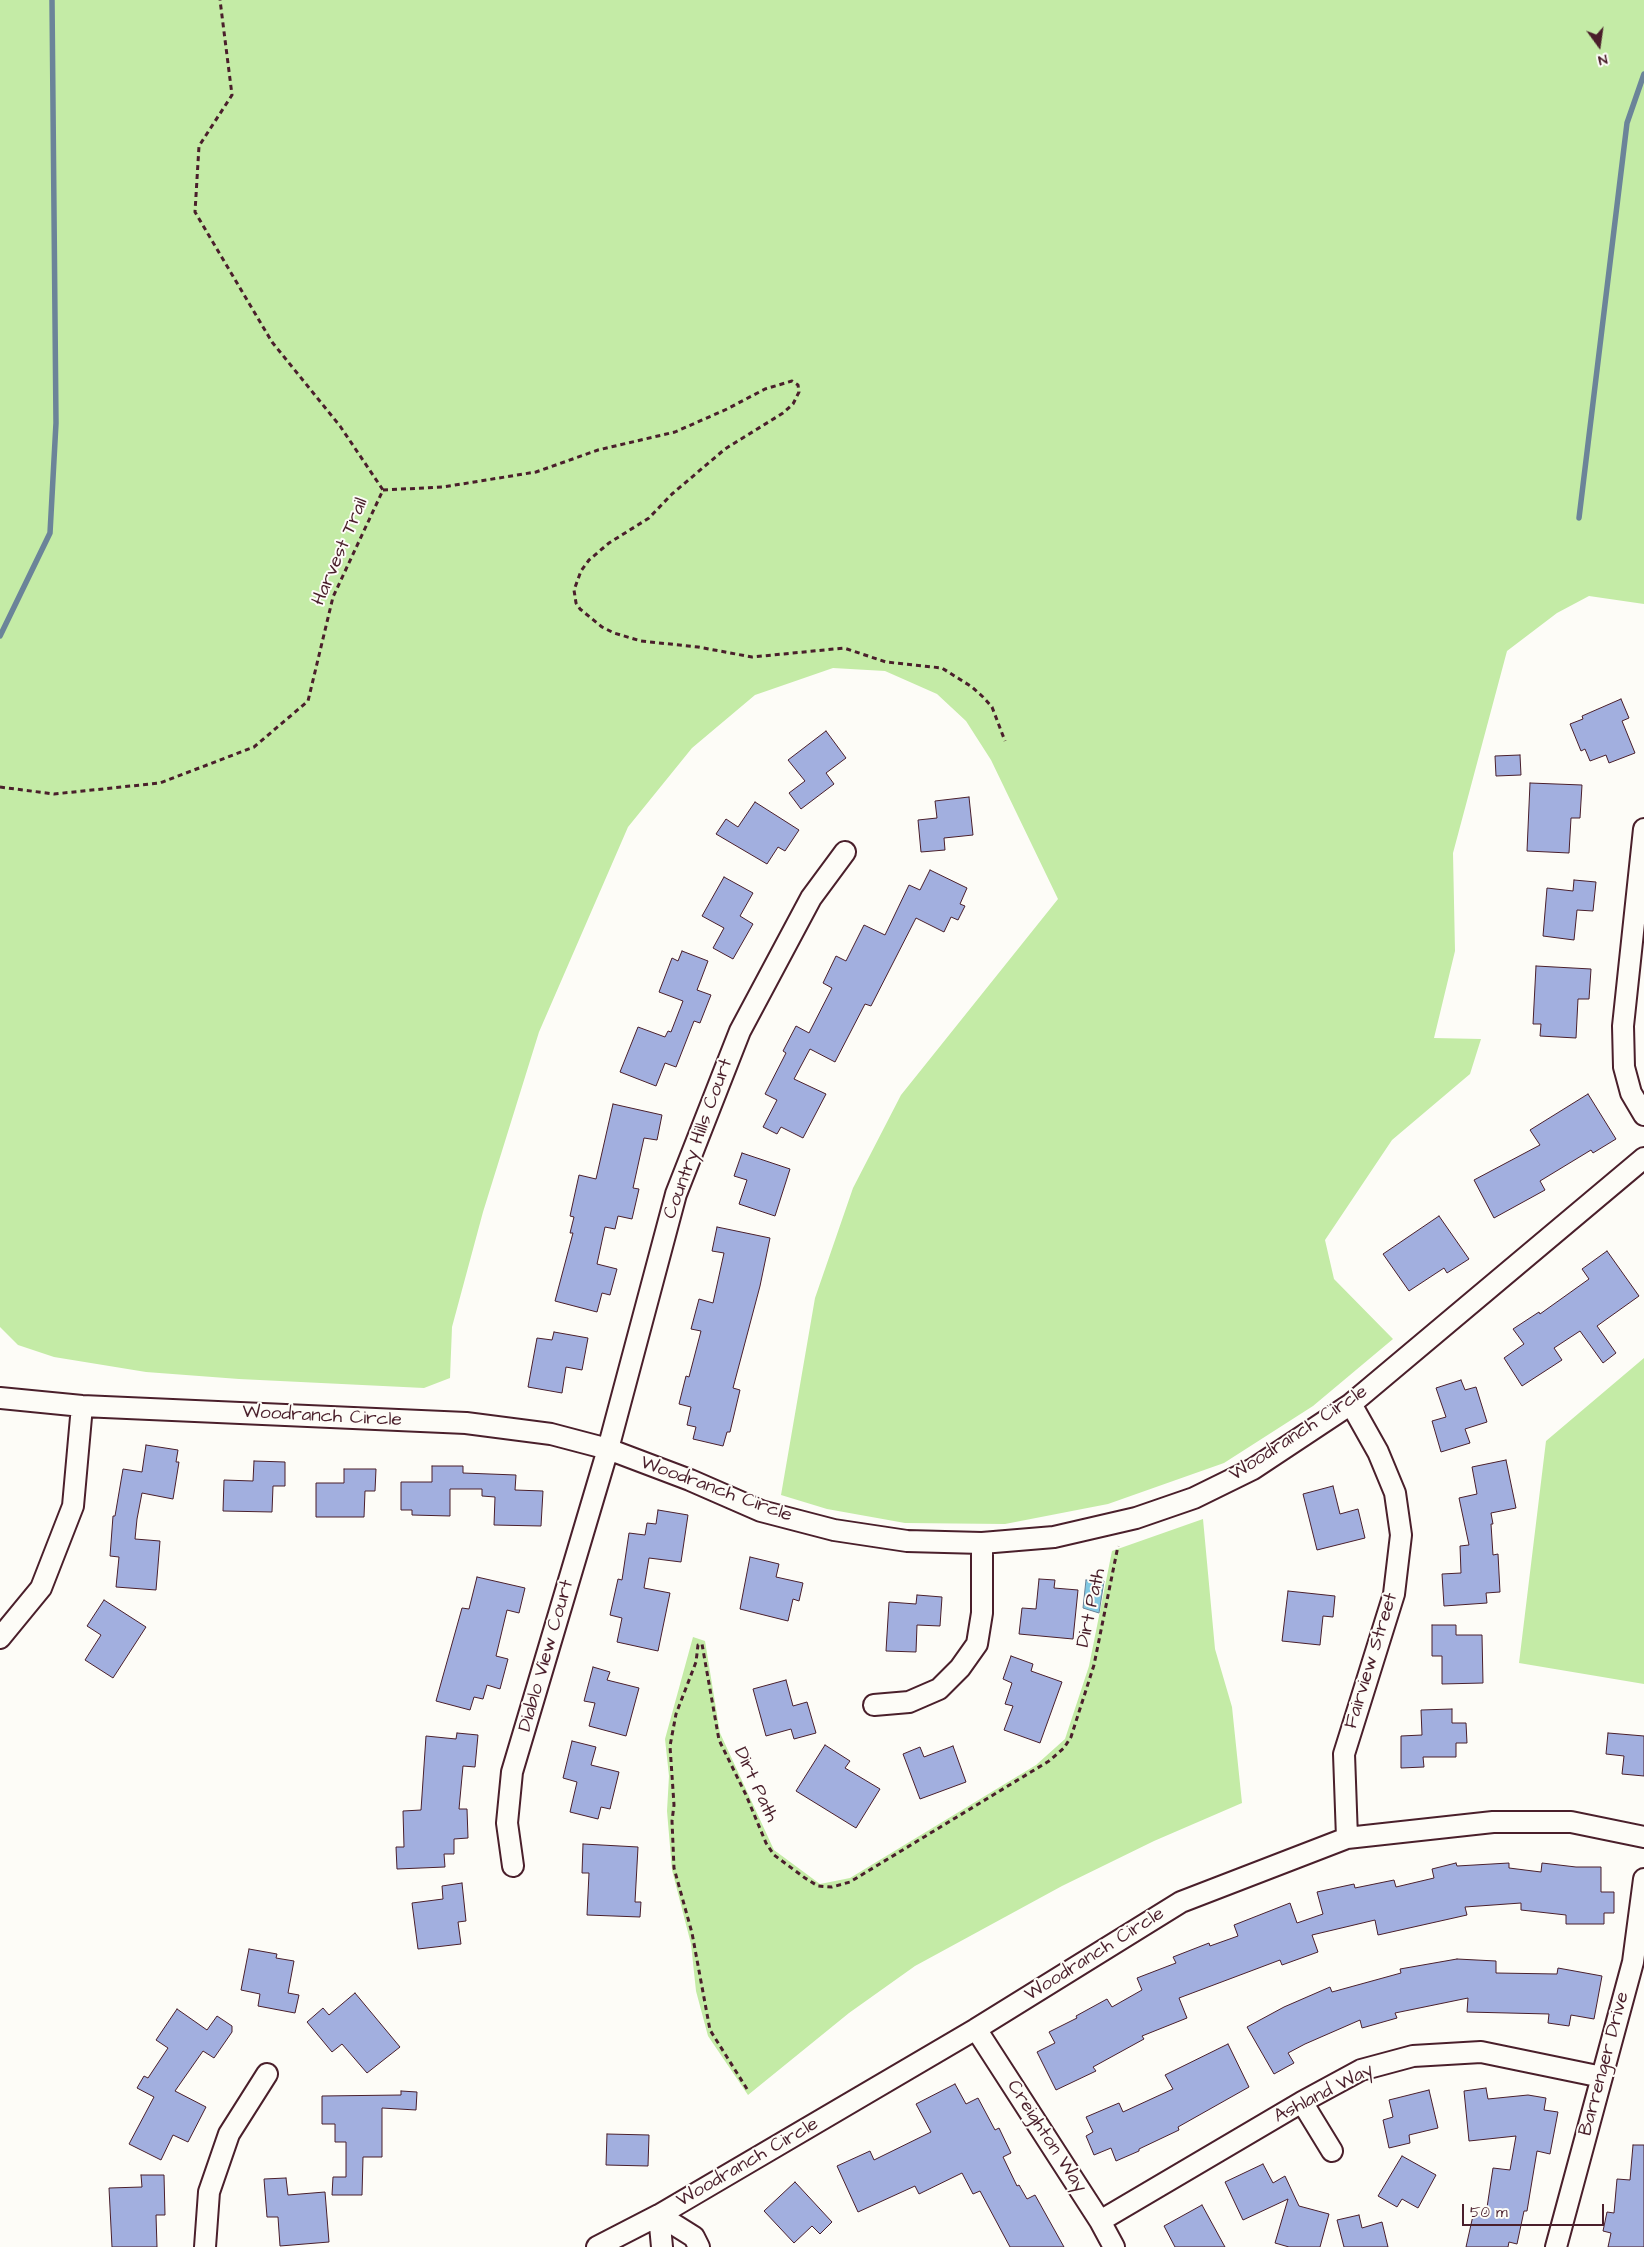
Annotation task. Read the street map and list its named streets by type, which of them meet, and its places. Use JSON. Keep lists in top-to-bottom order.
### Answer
{
  "streets": {
    "street": [
      "Country Hills Court",
      "Woodranch Circle",
      "Diablo View Court",
      "Fairview Street",
      "Barrenger Drive",
      "Ashland Way",
      "Creighton Way"
    ],
    "path": ["Harvest Trail", "Dirt Path"]
  },
  "crossings": [
    ["Country Hills Court", "Woodranch Circle"],
    ["Country Hills Court", "Diablo View Court"],
    ["Woodranch Circle", "Diablo View Court"],
    ["Woodranch Circle", "Fairview Street"],
    ["Woodranch Circle", "Creighton Way"],
    ["Barrenger Drive", "Ashland Way"],
    ["Ashland Way", "Creighton Way"]
  ],
  "scale_bar": "50 m",
  "north": "bottom"
}
